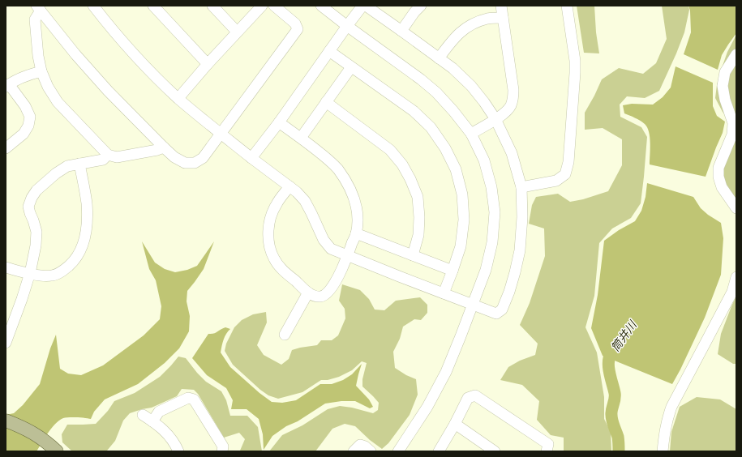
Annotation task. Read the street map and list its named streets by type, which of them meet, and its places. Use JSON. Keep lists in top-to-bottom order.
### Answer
{
  "water": ["筒井川"]
}
